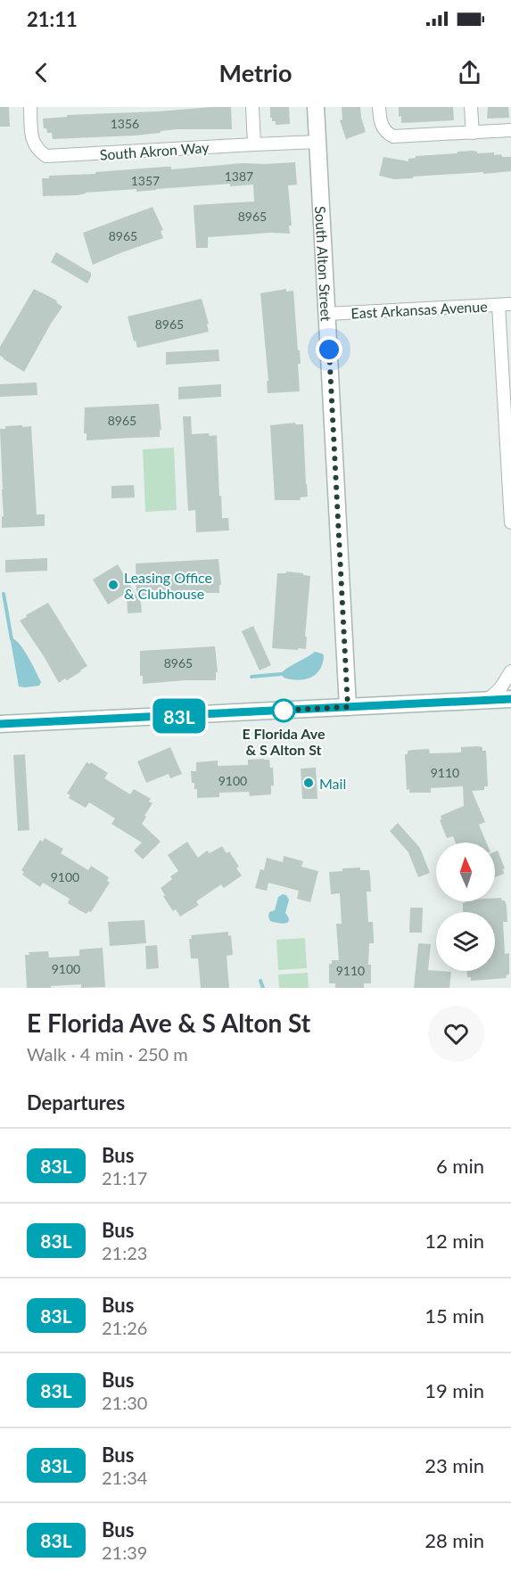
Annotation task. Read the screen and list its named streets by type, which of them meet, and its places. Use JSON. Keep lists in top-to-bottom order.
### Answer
{
  "streets": {
    "street": ["South Akron Way", "South Alton Street", "East Arkansas Avenue"]
  },
  "crossings": [
    ["South Akron Way", "South Alton Street"],
    ["South Alton Street", "East Arkansas Avenue"]
  ],
  "places": ["Leasing Office & Clubhouse", "E Florida Ave & S Alton St", "Mail"],
  "lines": ["bus line 83L"],
  "house_numbers": [
    "1356",
    "1387",
    "1357",
    "8965",
    "8965",
    "8965",
    "8965",
    "8965",
    "9110",
    "9100",
    "9100",
    "9100",
    "9110"
  ],
  "north": "top",
  "page": {
    "status": "21:11",
    "header": "Metrio",
    "on_map": "83L",
    "heading": [
      ["E Florida Ave & S Alton St", "Walk · 4 min · 250 m"],
      "Departures"
    ],
    "list": [
      {
        "mark": "83L",
        "name": "Bus",
        "note": "21:17",
        "value": "6 min"
      },
      {
        "mark": "83L",
        "name": "Bus",
        "note": "21:23",
        "value": "12 min"
      },
      {
        "mark": "83L",
        "name": "Bus",
        "note": "21:26",
        "value": "15 min"
      },
      {
        "mark": "83L",
        "name": "Bus",
        "note": "21:30",
        "value": "19 min"
      },
      {
        "mark": "83L",
        "name": "Bus",
        "note": "21:34",
        "value": "23 min"
      },
      {
        "mark": "83L",
        "name": "Bus",
        "note": "21:39",
        "value": "28 min"
      }
    ]
  }
}
